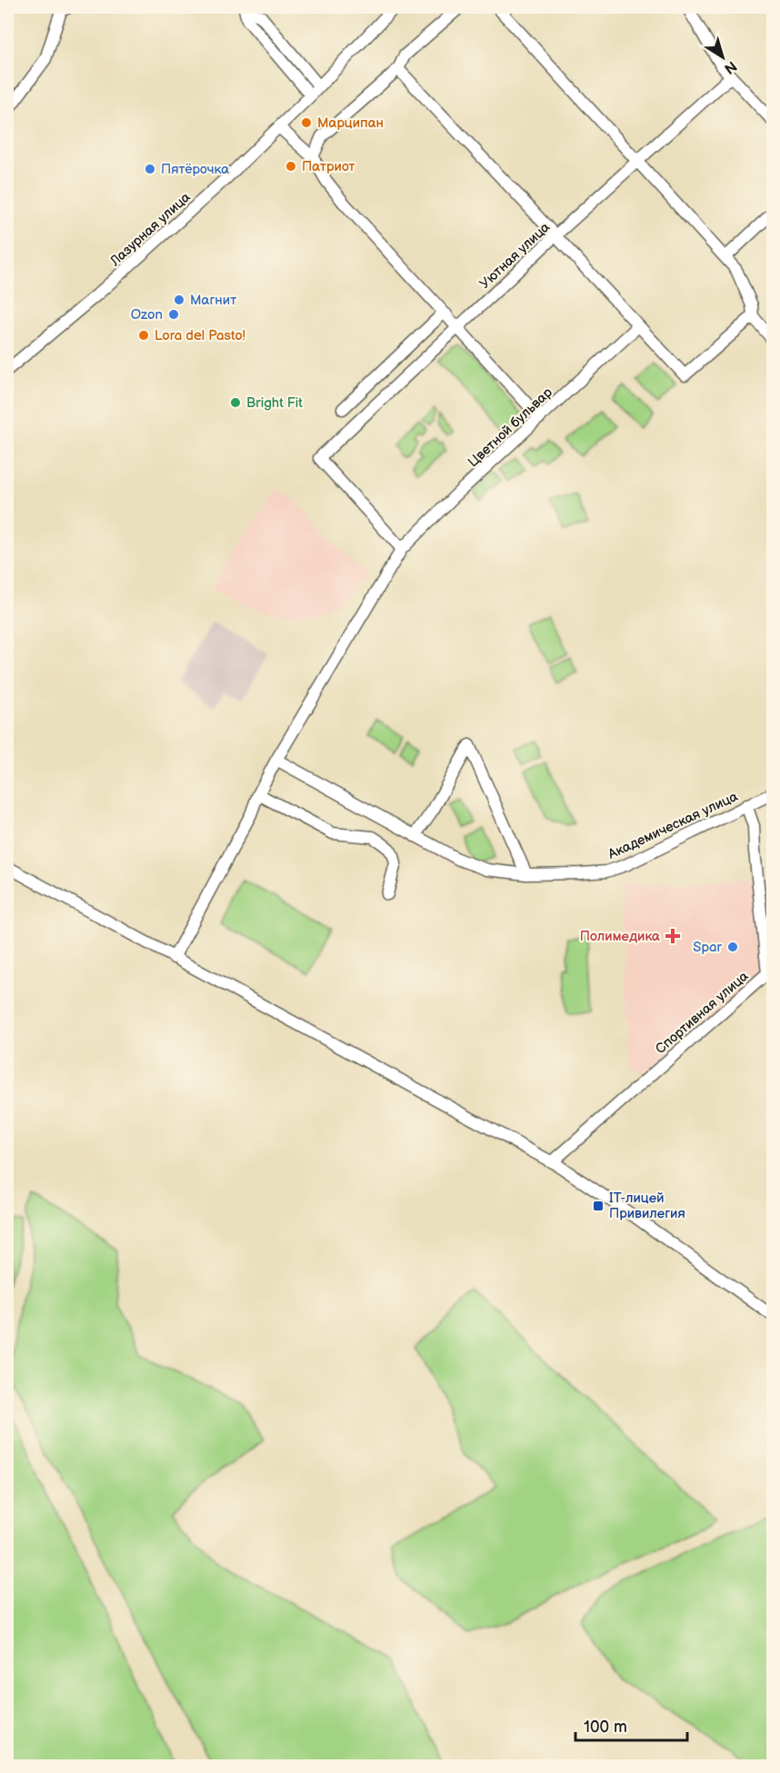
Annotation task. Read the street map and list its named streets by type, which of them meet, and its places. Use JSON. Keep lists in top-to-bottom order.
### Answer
{
  "streets": {
    "street": [
      "Лазурная улица",
      "Уютная улица",
      "Цветной бульвар",
      "Академическая улица",
      "Спортивная улица"
    ]
  },
  "crossings": [
    ["Уютная улица", "Цветной бульвар"],
    ["Цветной бульвар", "Академическая улица"],
    ["Академическая улица", "Спортивная улица"]
  ],
  "places": {
    "other": [
      "Марципан",
      "Патриот",
      "Пятёрочка",
      "Магнит",
      "Ozon",
      "Lora del Pasto!",
      "Bright Fit",
      "Spar"
    ],
    "health": ["Полимедика"],
    "transit": ["IT-лицей Привилегия"]
  },
  "scale_bar": "100 m",
  "north": "bottom right"
}
